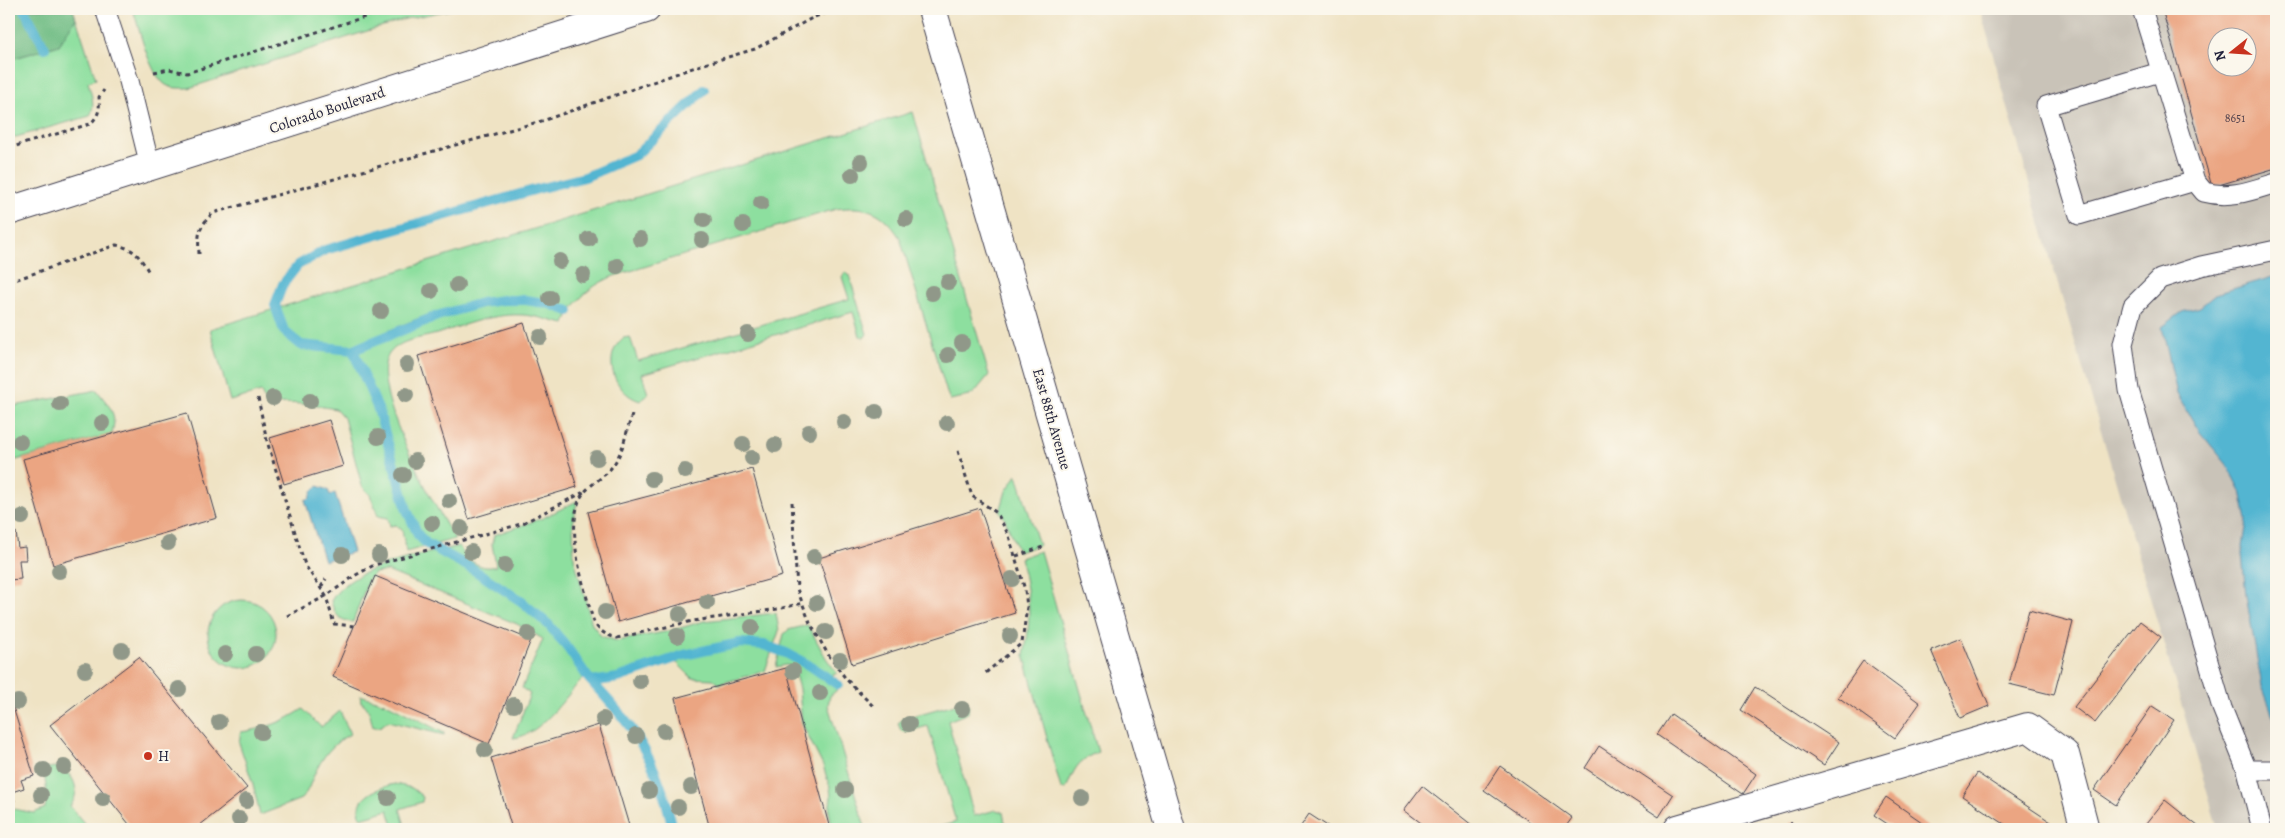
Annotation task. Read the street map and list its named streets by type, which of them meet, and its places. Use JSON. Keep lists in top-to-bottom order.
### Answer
{
  "streets": {
    "main road": ["Colorado Boulevard", "East 88th Avenue"]
  },
  "places": ["H"],
  "house_numbers": ["8651"],
  "north": "left"
}
